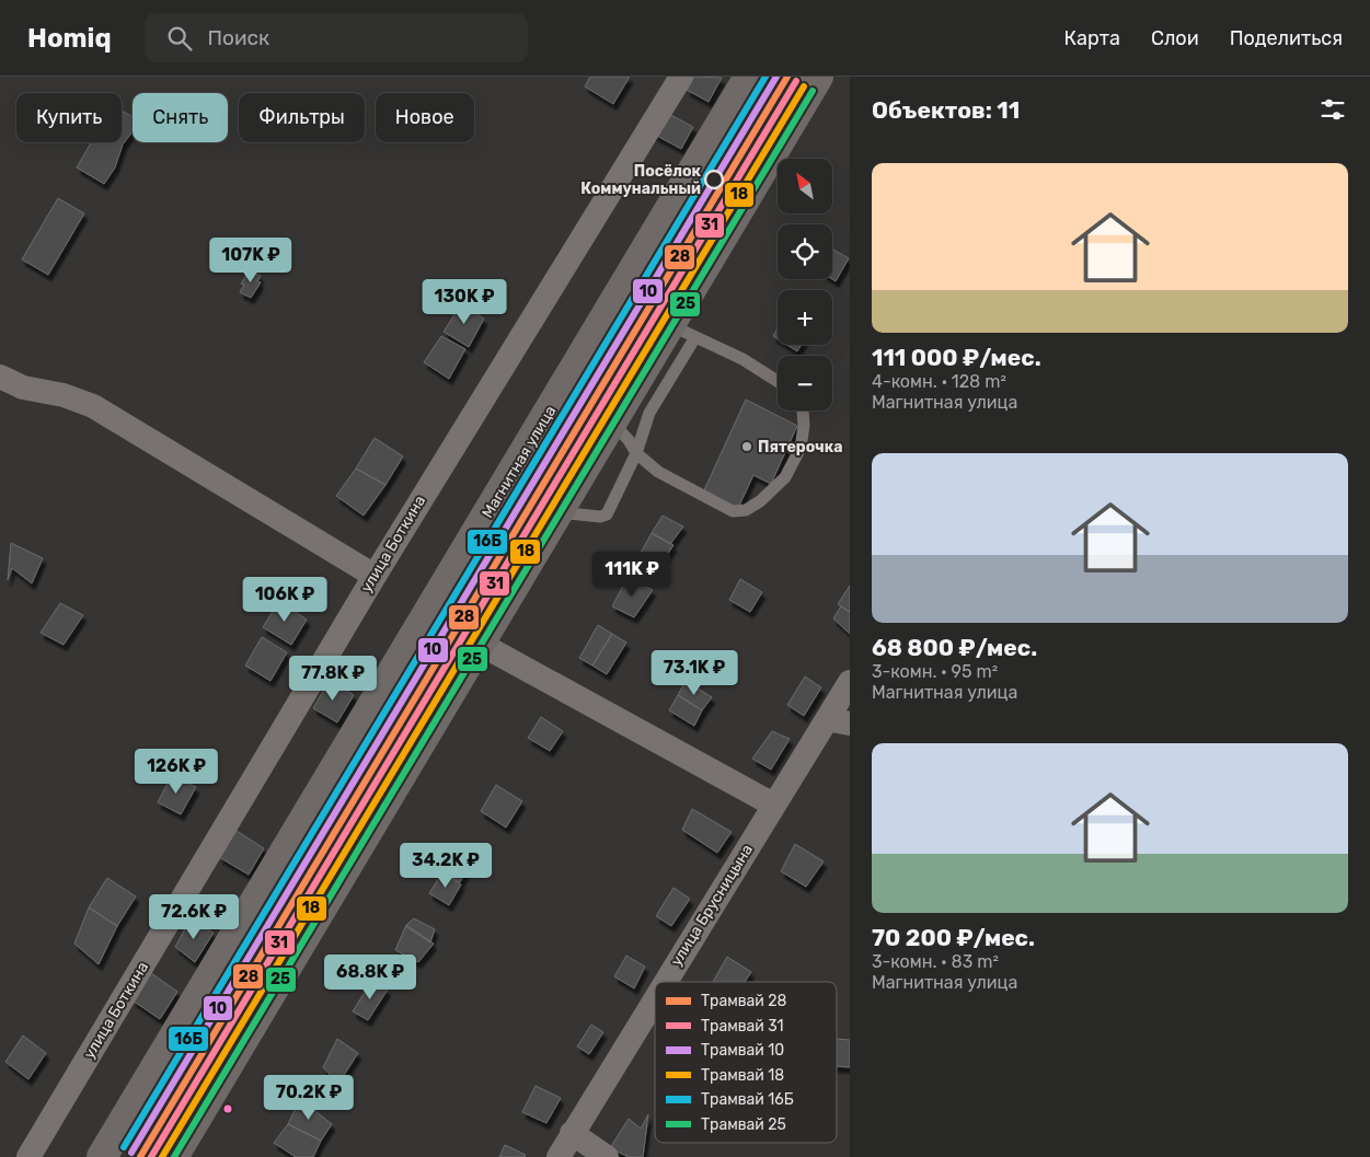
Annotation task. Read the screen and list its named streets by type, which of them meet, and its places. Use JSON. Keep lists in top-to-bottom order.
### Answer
{
  "streets": {
    "main road": ["Магнитная улица"],
    "street": ["улица Боткина", "улица Брусницына"]
  },
  "places": ["Посёлок Коммунальный", "Пятерочка"],
  "lines": [
    "tram line 28",
    "tram line 10",
    "tram line 16Б",
    "tram line 31",
    "tram line 18",
    "tram line 25"
  ],
  "legend": [
    "Трамвай 28",
    "Трамвай 31",
    "Трамвай 10",
    "Трамвай 18",
    "Трамвай 16Б",
    "Трамвай 25"
  ],
  "north": "top left",
  "page": {
    "header": "Homiq",
    "search": "Поиск",
    "nav": ["Карта", "Слои", "Поделиться"],
    "heading": "Объектов: 11",
    "chip": [
      "Купить",
      "Снять",
      "Фильтры",
      "Новое"
    ],
    "list": [
      {
        "name": "111 000 ₽/мес.",
        "note": "4-комн. · 128 m² · Магнитная улица"
      },
      {
        "name": "68 800 ₽/мес.",
        "note": "3-комн. · 95 m² · Магнитная улица"
      },
      {
        "name": "70 200 ₽/мес.",
        "note": "3-комн. · 83 m² · Магнитная улица"
      }
    ],
    "map_buttons": ["+", "−"],
    "price": [
      "107K ₽",
      "130K ₽",
      "111K ₽",
      "106K ₽",
      "73.1K ₽",
      "77.8K ₽",
      "126K ₽",
      "34.2K ₽",
      "72.6K ₽",
      "68.8K ₽",
      "70.2K ₽"
    ]
  }
}
